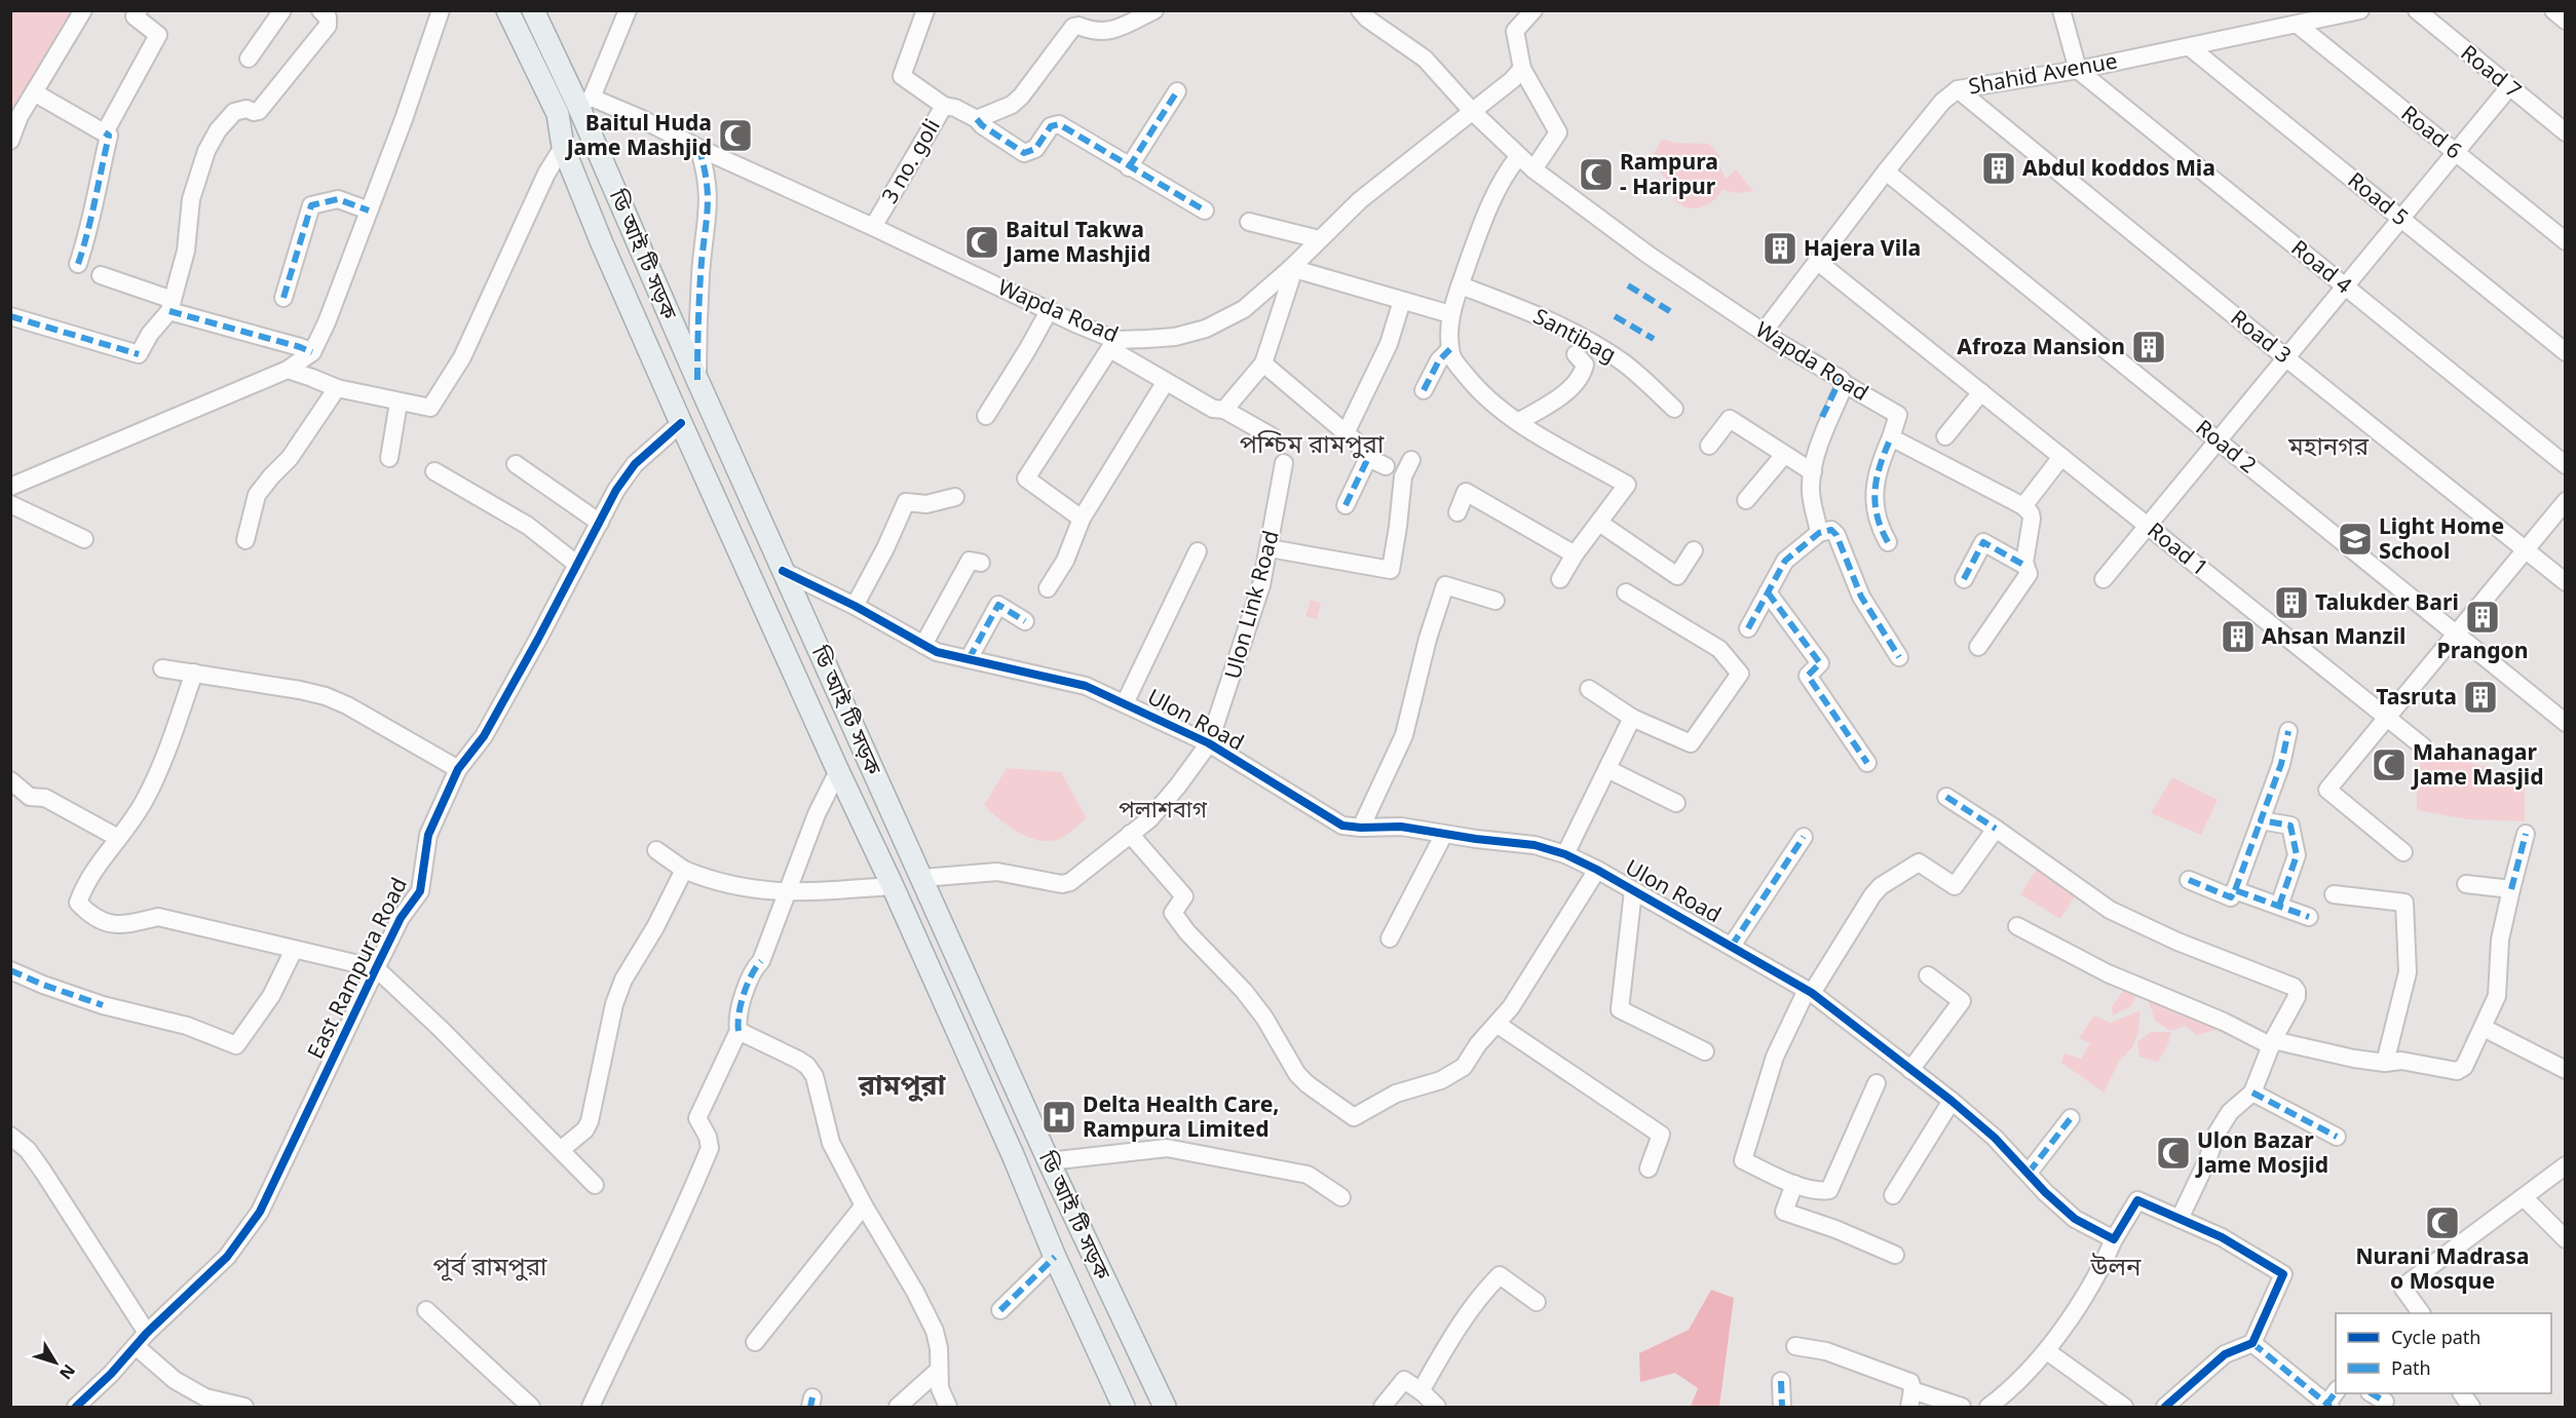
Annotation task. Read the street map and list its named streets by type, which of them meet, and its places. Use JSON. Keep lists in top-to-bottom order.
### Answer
{
  "streets": {
    "main road": ["ডি আই টি সড়ক"],
    "street": [
      "Road 7",
      "Shahid Avenue",
      "Road 6",
      "3 no. goli",
      "Road 5",
      "Road 4",
      "Wapda Road",
      "Santibag",
      "Road 3",
      "Road 2",
      "Road 1",
      "Ulon Link Road",
      "Ulon Road",
      "East Rampura Road"
    ]
  },
  "crossings": [
    ["Shahid Avenue", "Road 6"],
    ["Shahid Avenue", "Road 5"],
    ["Shahid Avenue", "Road 4"],
    ["Shahid Avenue", "Wapda Road"],
    ["Shahid Avenue", "Road 3"],
    ["Shahid Avenue", "Road 2"],
    ["Shahid Avenue", "Road 1"],
    ["3 no. goli", "Wapda Road"],
    ["ডি আই টি সড়ক", "Wapda Road"],
    ["ডি আই টি সড়ক", "Ulon Link Road"],
    ["ডি আই টি সড়ক", "Ulon Road"],
    ["ডি আই টি সড়ক", "East Rampura Road"],
    ["Ulon Link Road", "Ulon Road"]
  ],
  "districts": [
    "পশ্চিম রামপুরা",
    "মহানগর",
    "পলাশবাগ",
    "রামপুরা",
    "পূর্ব রামপুরা",
    "উলন"
  ],
  "places": {
    "mosque": [
      "Baitul Huda Jame Mashjid",
      "Rampura - Haripur",
      "Baitul Takwa Jame Mashjid",
      "Mahanagar Jame Masjid",
      "Ulon Bazar Jame Mosjid",
      "Nurani Madrasa o Mosque"
    ],
    "building": [
      "Abdul koddos Mia",
      "Hajera Vila",
      "Afroza Mansion",
      "Talukder Bari",
      "Prangon",
      "Ahsan Manzil",
      "Tasruta"
    ],
    "school or university": ["Light Home School"],
    "hospital": ["Delta Health Care, Rampura Limited"]
  },
  "legend": ["Cycle path", "Path"],
  "north": "bottom right"
}
